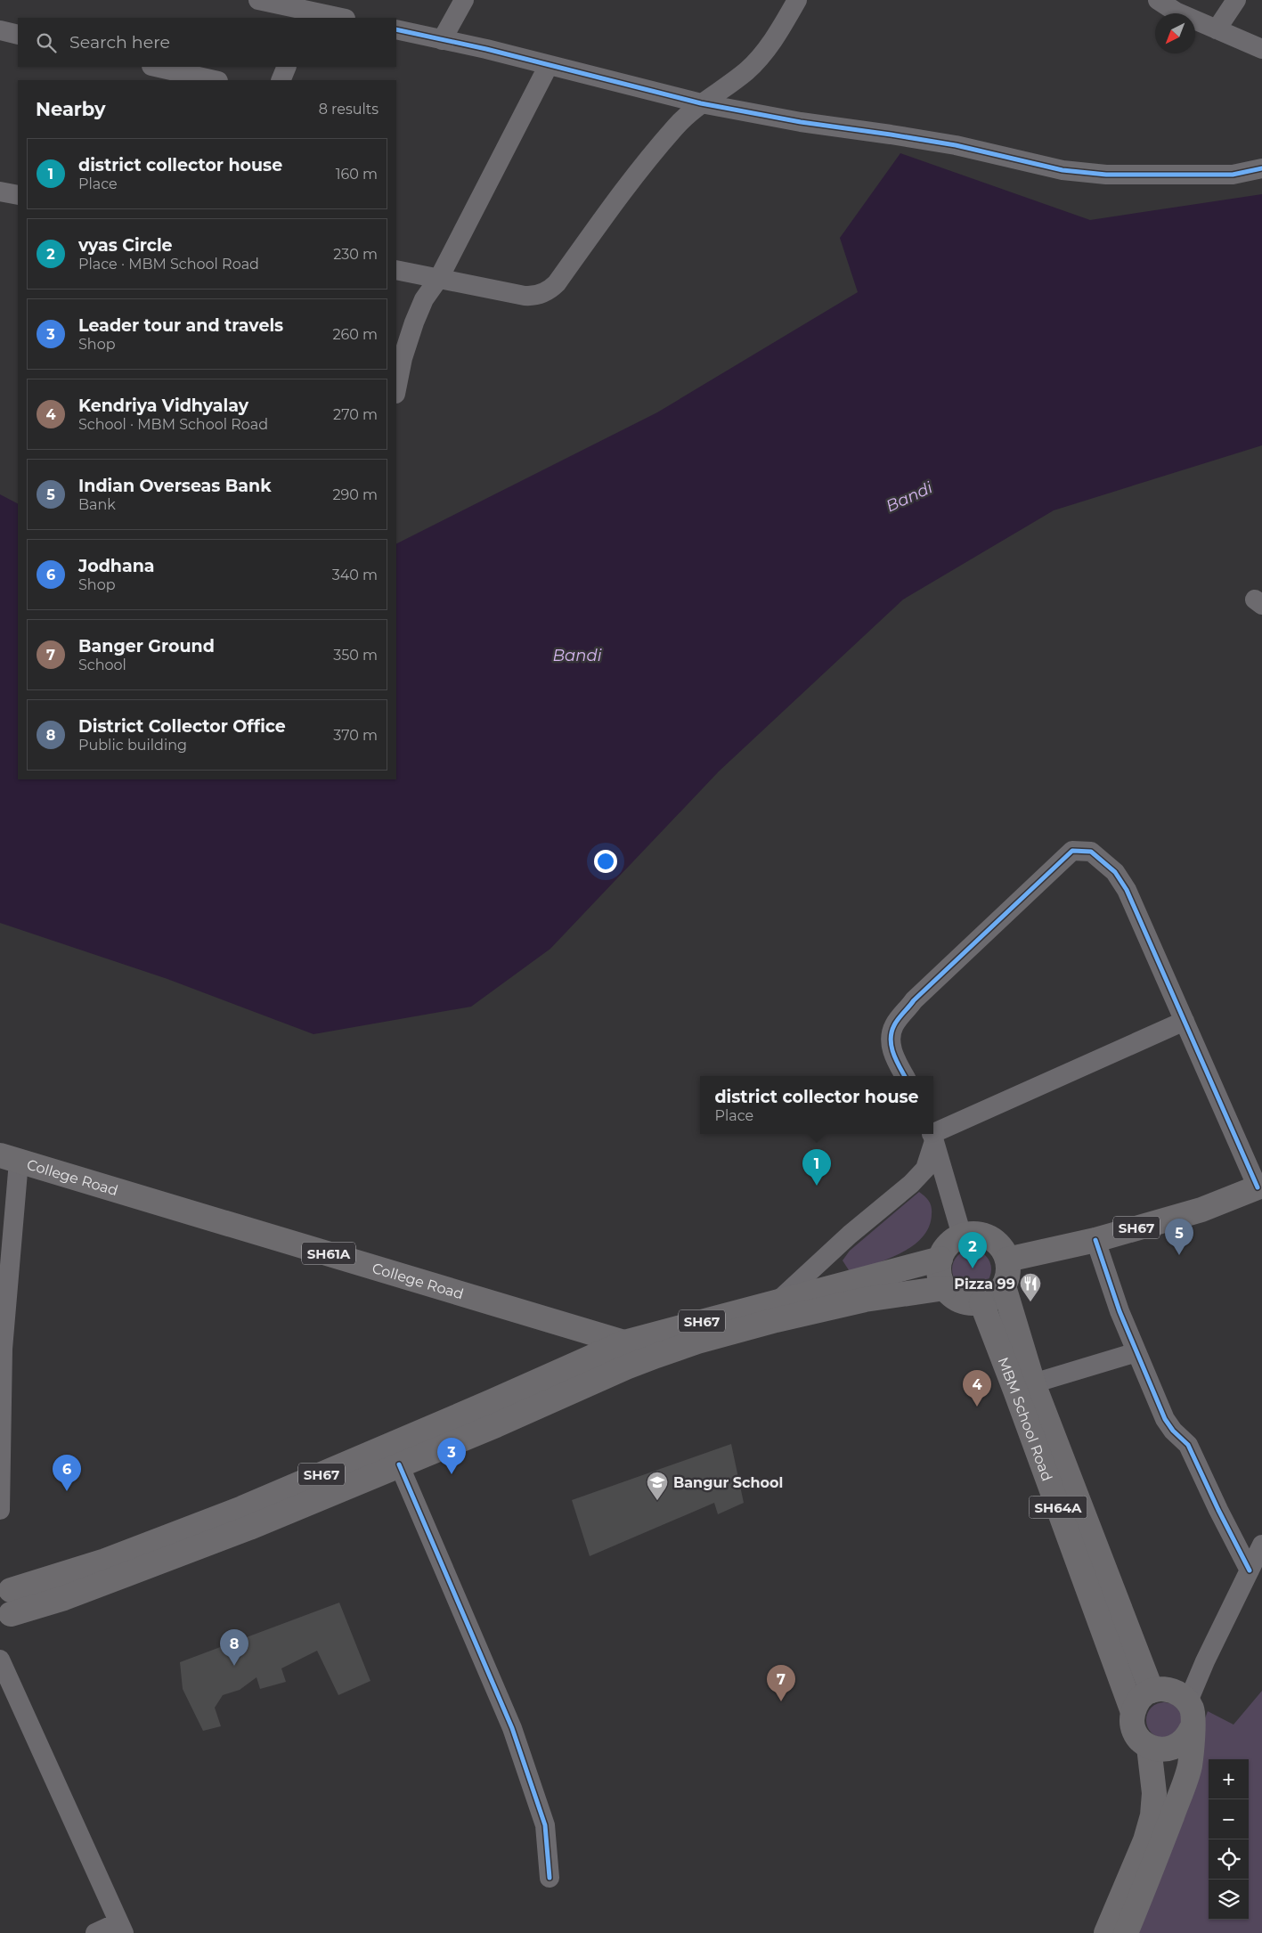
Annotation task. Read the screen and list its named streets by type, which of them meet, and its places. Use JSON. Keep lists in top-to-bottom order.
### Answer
{
  "streets": {
    "main road": [
      "College Road",
      "SH67",
      "SH61A",
      "MBM School Road",
      "SH64A"
    ]
  },
  "crossings": [
    ["College Road", "SH67"],
    ["SH67", "MBM School Road"],
    ["MBM School Road", "SH64A"]
  ],
  "water": ["Bandi"],
  "places": {
    "restaurant": ["Pizza 99"],
    "school or university": ["Bangur School"]
  },
  "north": "bottom left",
  "page": {
    "search": "Search here",
    "heading": ["Nearby", "8 results"],
    "list": [
      {
        "mark": "1",
        "name": "district collector house",
        "note": "Place",
        "value": "160 m"
      },
      {
        "mark": "2",
        "name": "vyas Circle",
        "note": "Place · MBM School Road",
        "value": "230 m"
      },
      {
        "mark": "3",
        "name": "Leader tour and travels",
        "note": "Shop",
        "value": "260 m"
      },
      {
        "mark": "4",
        "name": "Kendriya Vidhyalay",
        "note": "School · MBM School Road",
        "value": "270 m"
      },
      {
        "mark": "5",
        "name": "Indian Overseas Bank",
        "note": "Bank",
        "value": "290 m"
      },
      {
        "mark": "6",
        "name": "Jodhana",
        "note": "Shop",
        "value": "340 m"
      },
      {
        "mark": "7",
        "name": "Banger Ground",
        "note": "School",
        "value": "350 m"
      },
      {
        "mark": "8",
        "name": "District Collector Office",
        "note": "Public building",
        "value": "370 m"
      }
    ],
    "popup": ["district collector house", "Place"],
    "pins": [
      "1",
      "5",
      "2",
      "4",
      "3",
      "6",
      "8",
      "7"
    ],
    "map_buttons": ["+", "−"]
  }
}
